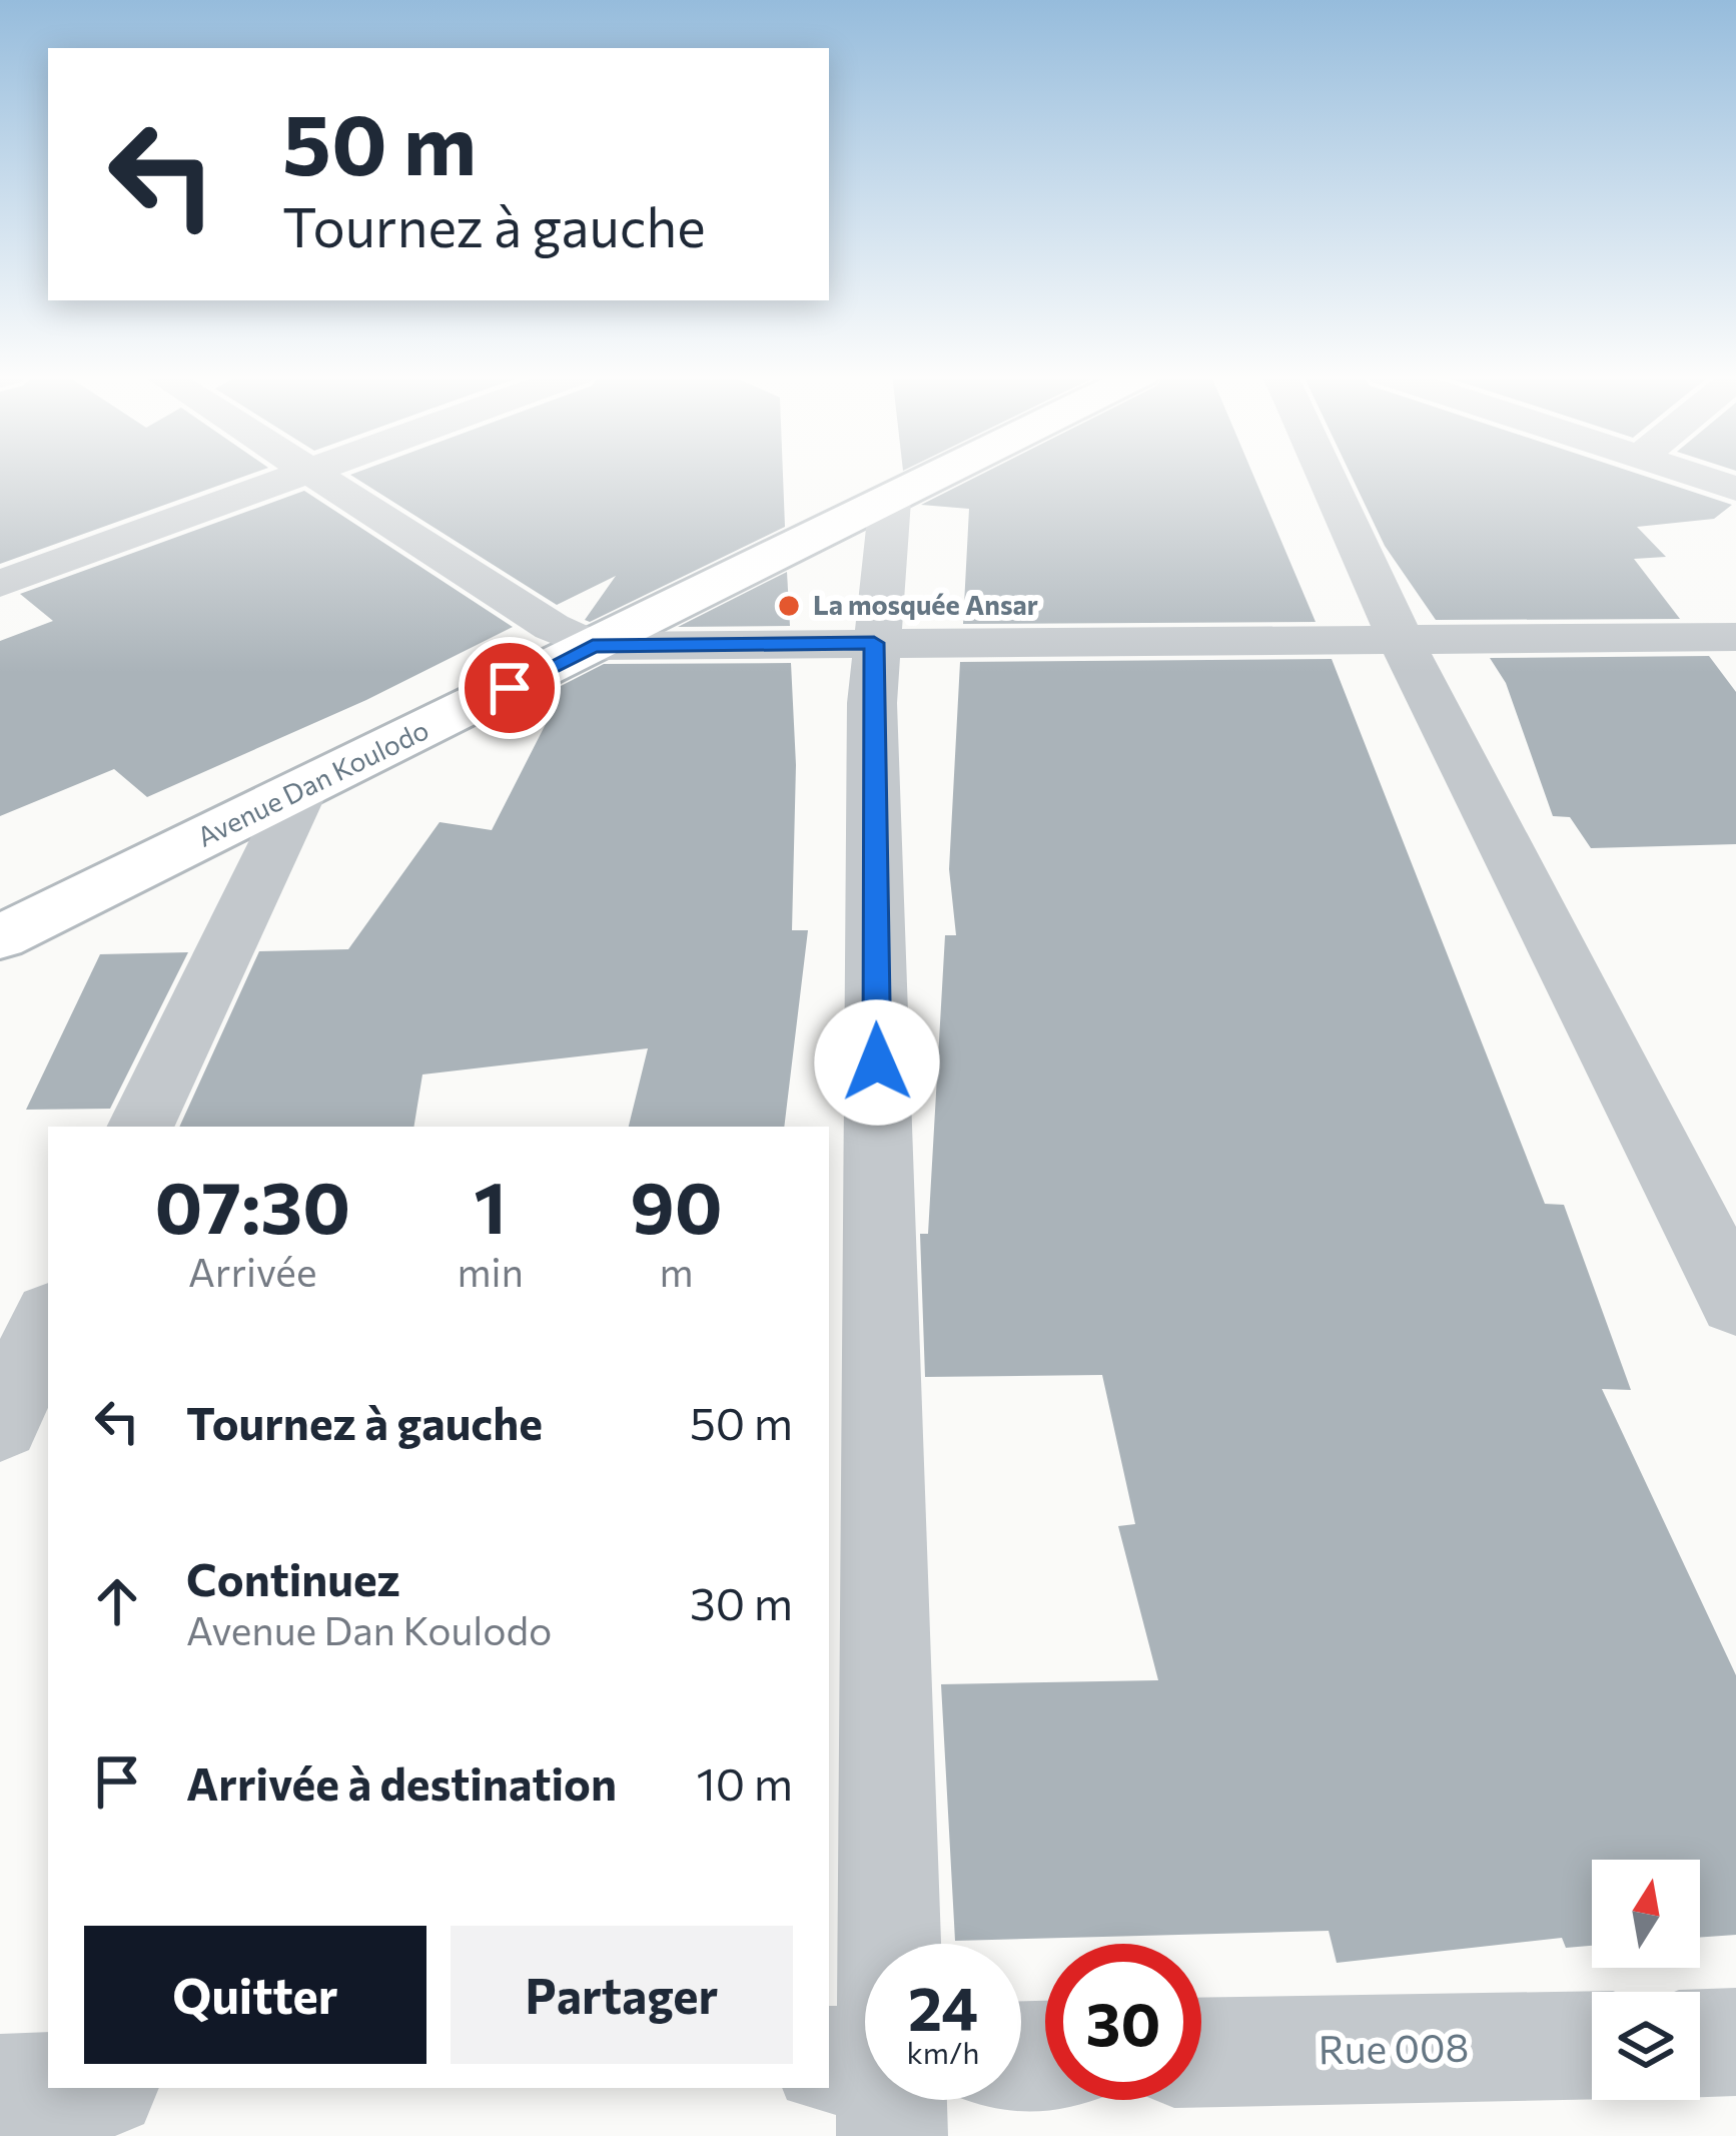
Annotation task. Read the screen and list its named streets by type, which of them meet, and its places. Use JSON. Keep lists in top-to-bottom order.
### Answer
{
  "streets": {
    "street": ["Avenue Dan Koulodo", "Rue 008"]
  },
  "places": ["La mosquée Ansar"],
  "north": "top",
  "page": {
    "turn": ["50 m", "Tournez à gauche"],
    "eta": [
      "07:30",
      "Arrivée",
      "1",
      "min",
      "90",
      "m"
    ],
    "list": [
      {
        "name": "Tournez à gauche",
        "value": "50 m"
      },
      {
        "name": "Continuez",
        "note": "Avenue Dan Koulodo",
        "value": "30 m"
      },
      {
        "name": "Arrivée à destination",
        "value": "10 m"
      }
    ],
    "buttons": ["Quitter", "Partager"],
    "speed": "24 km/h",
    "limit": "30"
  }
}
